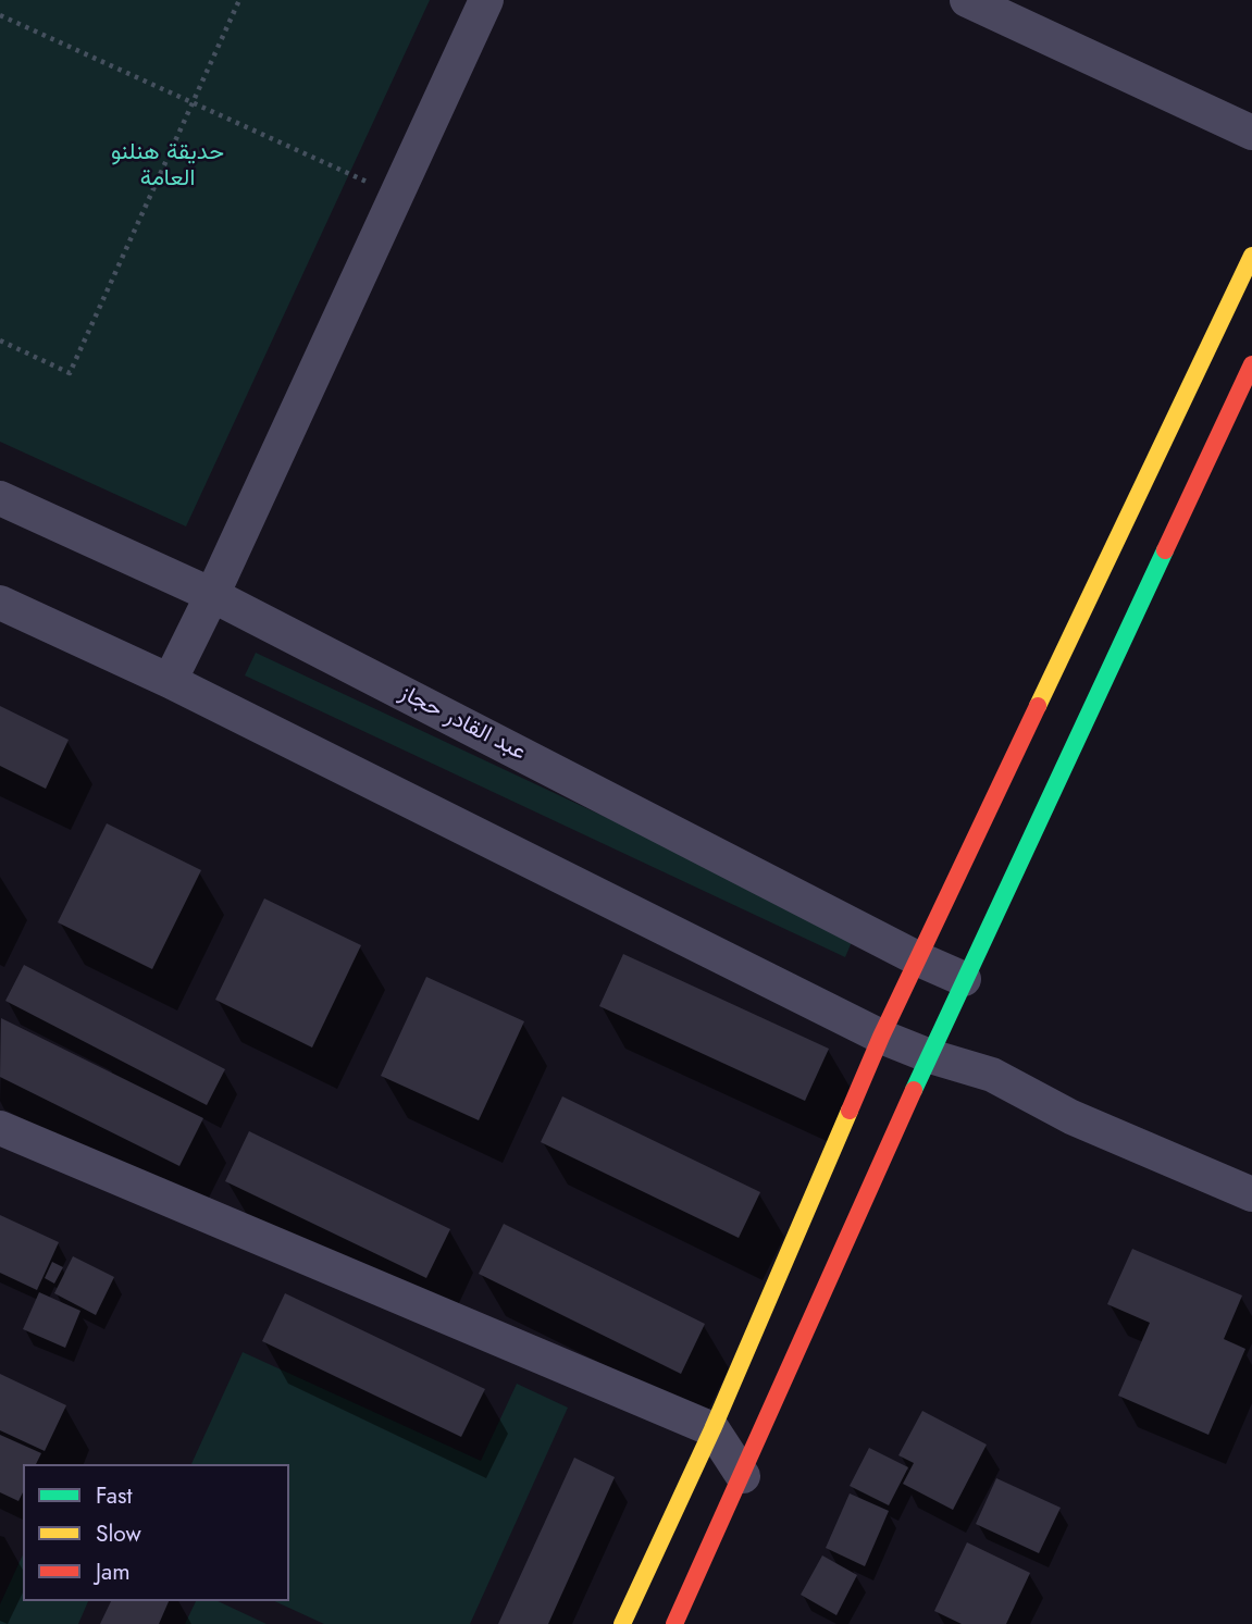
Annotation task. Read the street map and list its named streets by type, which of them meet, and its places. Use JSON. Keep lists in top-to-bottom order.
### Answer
{
  "streets": {
    "street": ["عبد القادر حجاز"]
  },
  "parks": ["حديقة هنلنو العامة"],
  "legend": ["Fast", "Slow", "Jam"]
}
